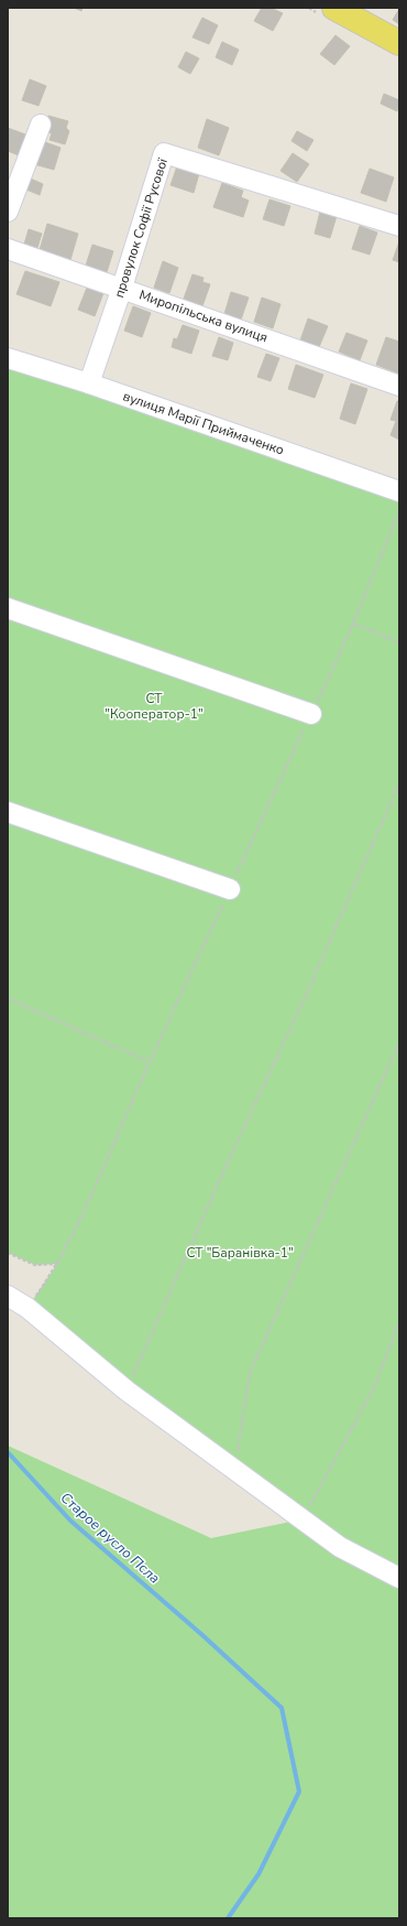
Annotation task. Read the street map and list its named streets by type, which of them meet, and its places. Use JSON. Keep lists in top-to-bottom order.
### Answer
{
  "streets": {
    "street": ["провулок Софії Русової", "Миропільська вулиця", "вулиця Марії Приймаченко"]
  },
  "crossings": [
    ["провулок Софії Русової", "Миропільська вулиця"],
    ["провулок Софії Русової", "вулиця Марії Приймаченко"]
  ],
  "water": ["Старое русло Псла"],
  "parks": ["СТ \"Кооператор-1\"", "СТ \"Баранівка-1\""]
}
